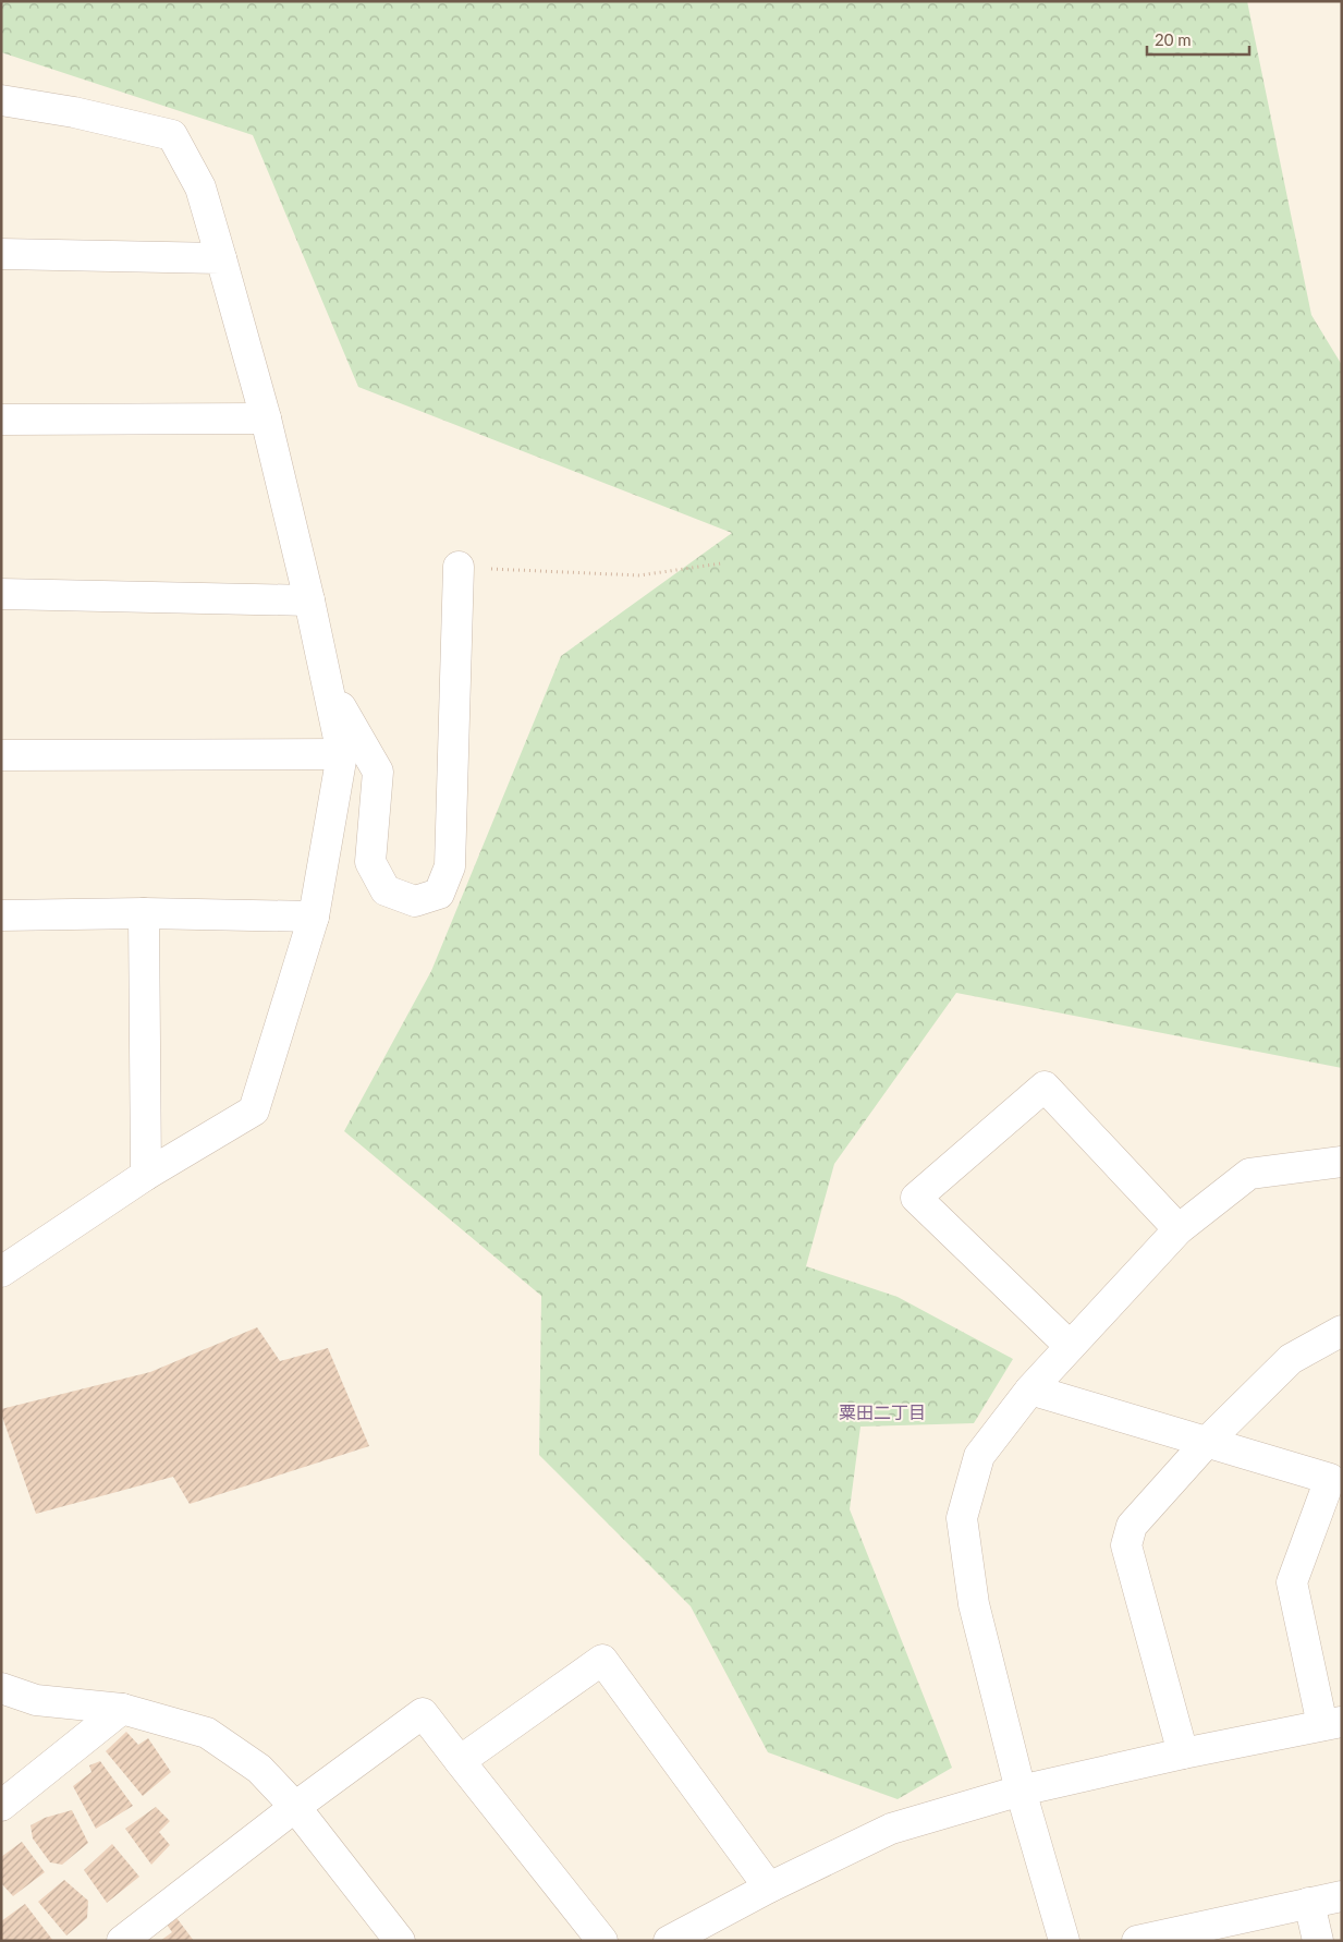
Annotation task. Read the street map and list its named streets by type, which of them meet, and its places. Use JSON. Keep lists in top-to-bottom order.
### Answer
{
  "districts": ["粟田二丁目"],
  "scale_bar": "20 m"
}
